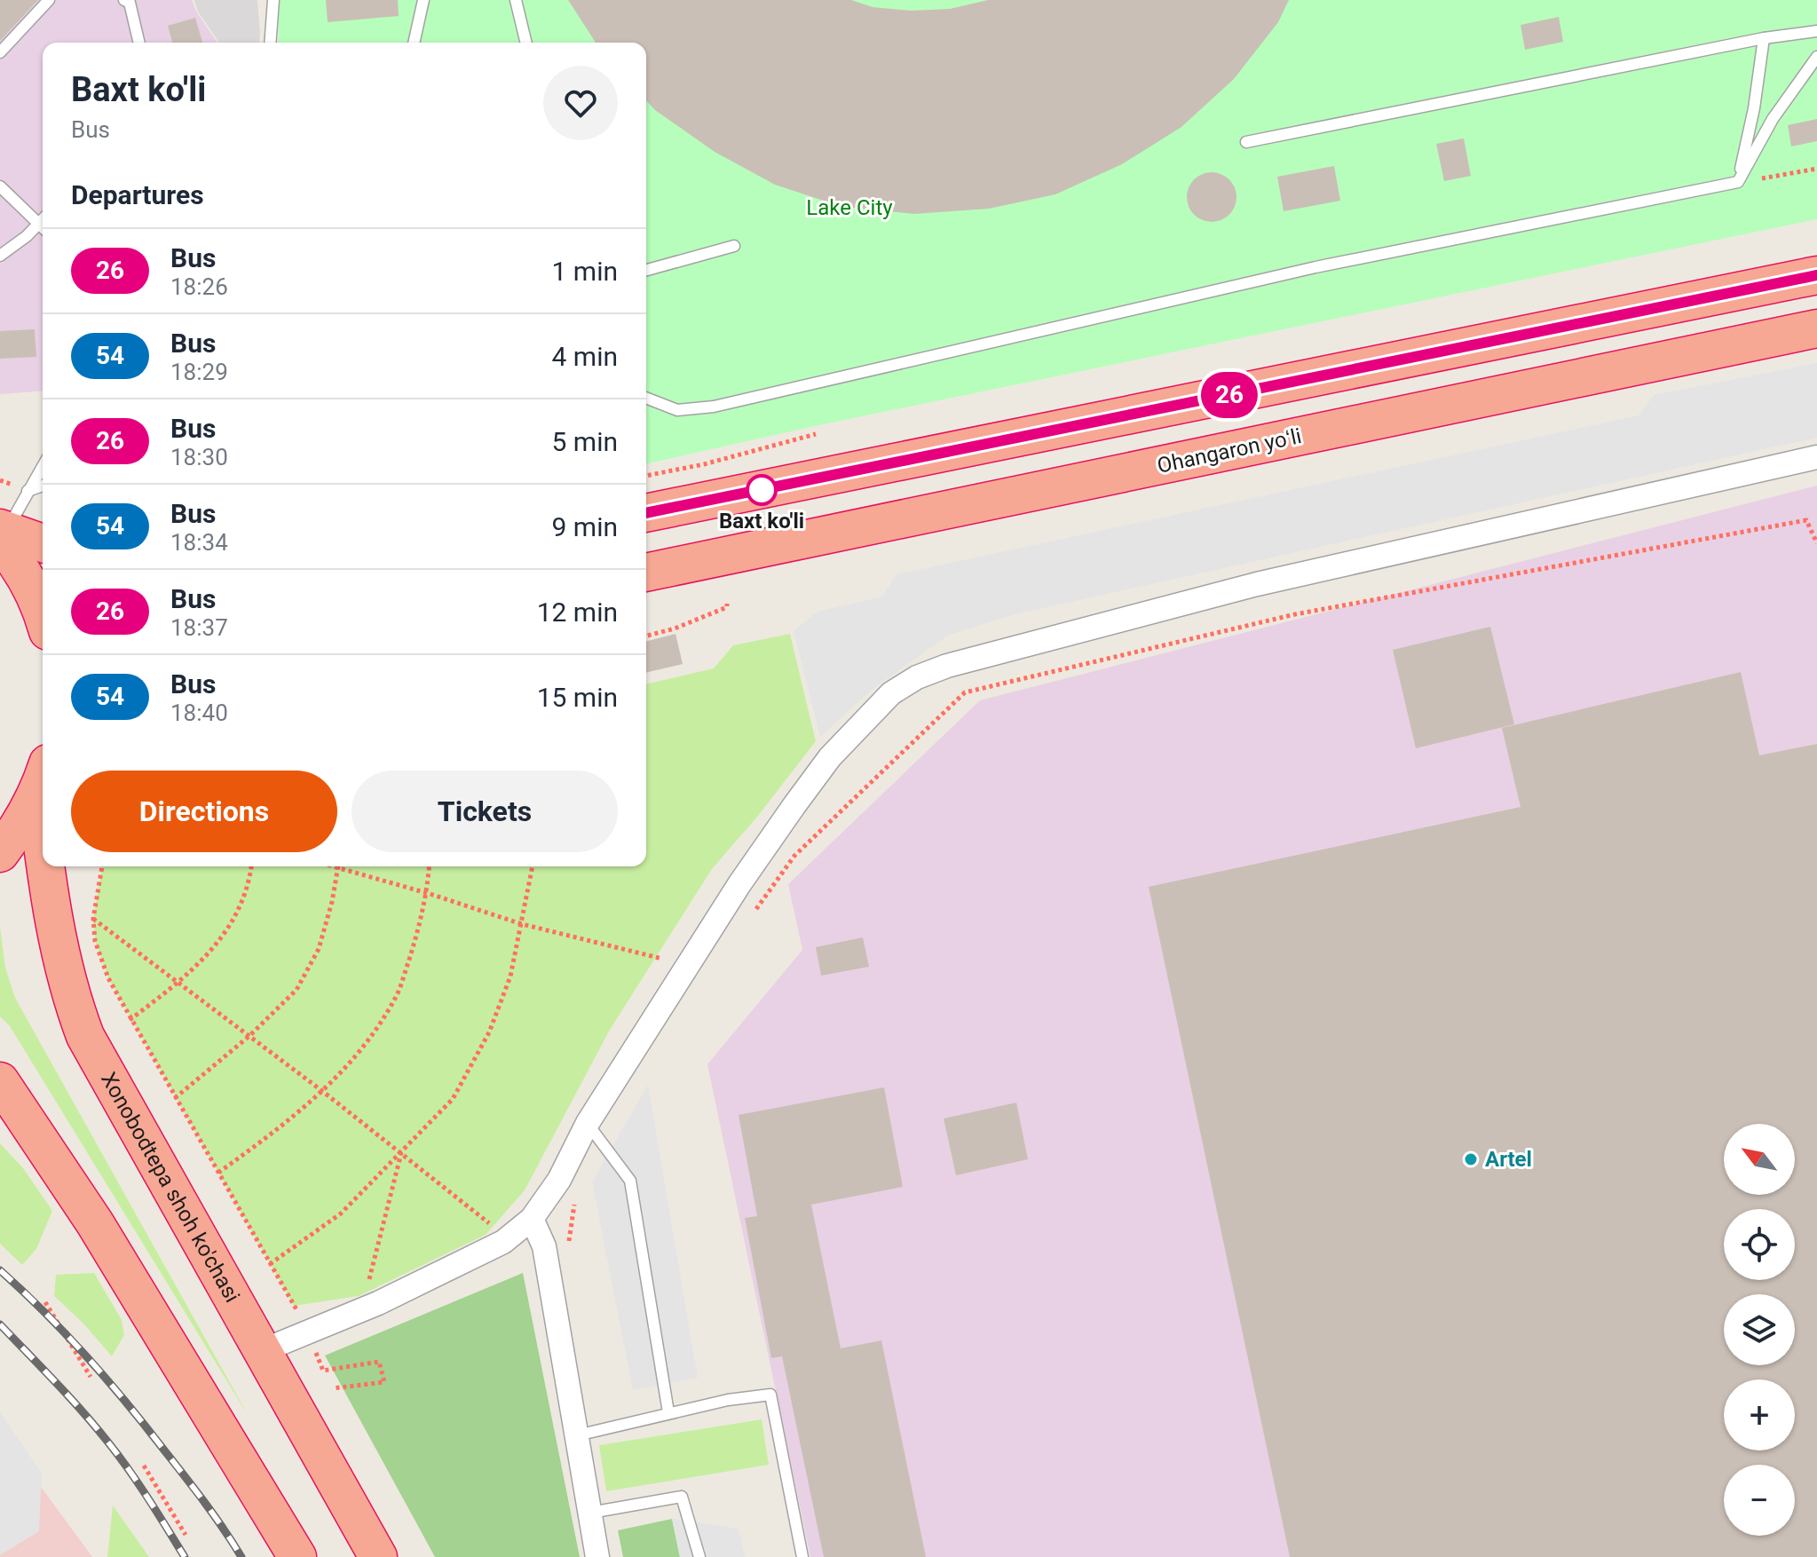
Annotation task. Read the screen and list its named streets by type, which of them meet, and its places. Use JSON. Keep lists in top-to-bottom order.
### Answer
{
  "streets": {
    "highway": ["Ohangaron yoʻli", "Xonobodtepa shoh ko'chasi"]
  },
  "parks": ["Lake City"],
  "places": ["Baxt ko'li", "Artel"],
  "lines": ["bus line 26"],
  "north": "top left",
  "page": {
    "on_map": "26",
    "heading": [
      ["Baxt ko'li", "Bus"],
      "Departures"
    ],
    "list": [
      {
        "mark": "26",
        "name": "Bus",
        "note": "18:26",
        "value": "1 min"
      },
      {
        "mark": "54",
        "name": "Bus",
        "note": "18:29",
        "value": "4 min"
      },
      {
        "mark": "26",
        "name": "Bus",
        "note": "18:30",
        "value": "5 min"
      },
      {
        "mark": "54",
        "name": "Bus",
        "note": "18:34",
        "value": "9 min"
      },
      {
        "mark": "26",
        "name": "Bus",
        "note": "18:37",
        "value": "12 min"
      },
      {
        "mark": "54",
        "name": "Bus",
        "note": "18:40",
        "value": "15 min"
      }
    ],
    "buttons": ["Directions", "Tickets"],
    "map_buttons": ["+", "−"]
  }
}
